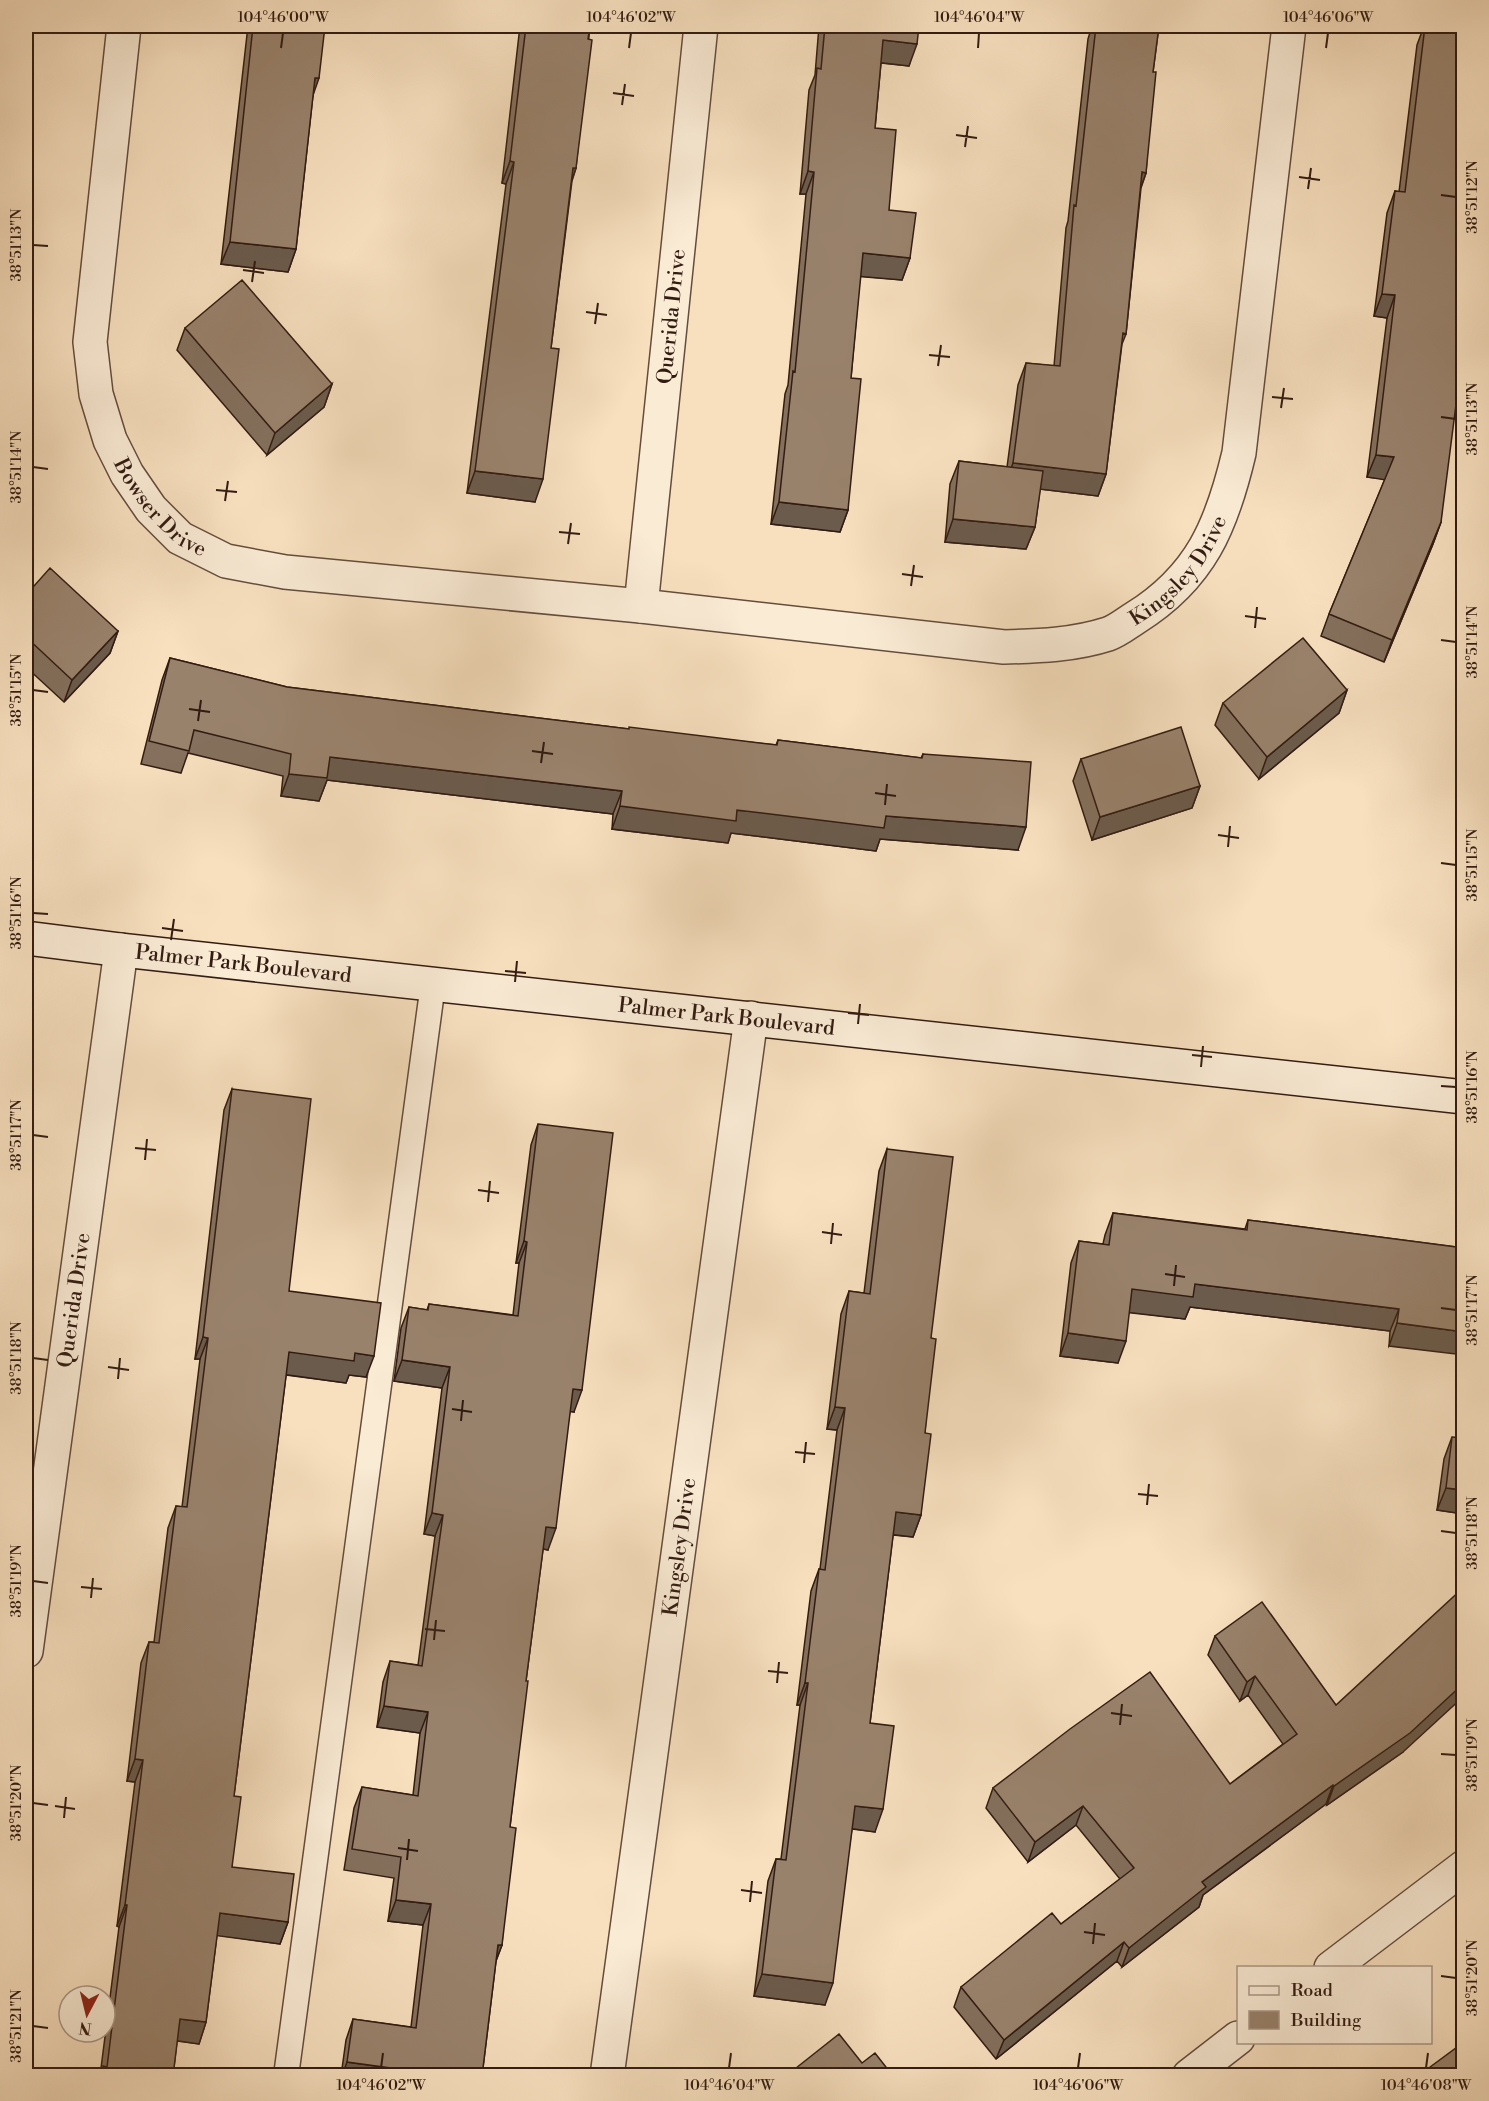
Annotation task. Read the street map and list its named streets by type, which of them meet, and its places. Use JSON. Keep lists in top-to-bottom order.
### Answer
{
  "streets": {
    "street": [
      "Querida Drive",
      "Bowser Drive",
      "Kingsley Drive",
      "Palmer Park Boulevard"
    ]
  },
  "crossings": [
    ["Querida Drive", "Bowser Drive"],
    ["Querida Drive", "Kingsley Drive"],
    ["Querida Drive", "Palmer Park Boulevard"],
    ["Bowser Drive", "Kingsley Drive"],
    ["Kingsley Drive", "Palmer Park Boulevard"]
  ],
  "legend": ["Road", "Building"],
  "north": "bottom",
  "coordinates": [
    "104°46'00\"W",
    "104°46'02\"W",
    "104°46'04\"W",
    "104°46'06\"W",
    "38°51'12\"N",
    "38°51'13\"N",
    "38°51'14\"N",
    "38°51'15\"N",
    "38°51'16\"N",
    "38°51'17\"N",
    "38°51'18\"N",
    "38°51'19\"N",
    "38°51'20\"N",
    "38°51'21\"N",
    "104°46'08\"W"
  ]
}
